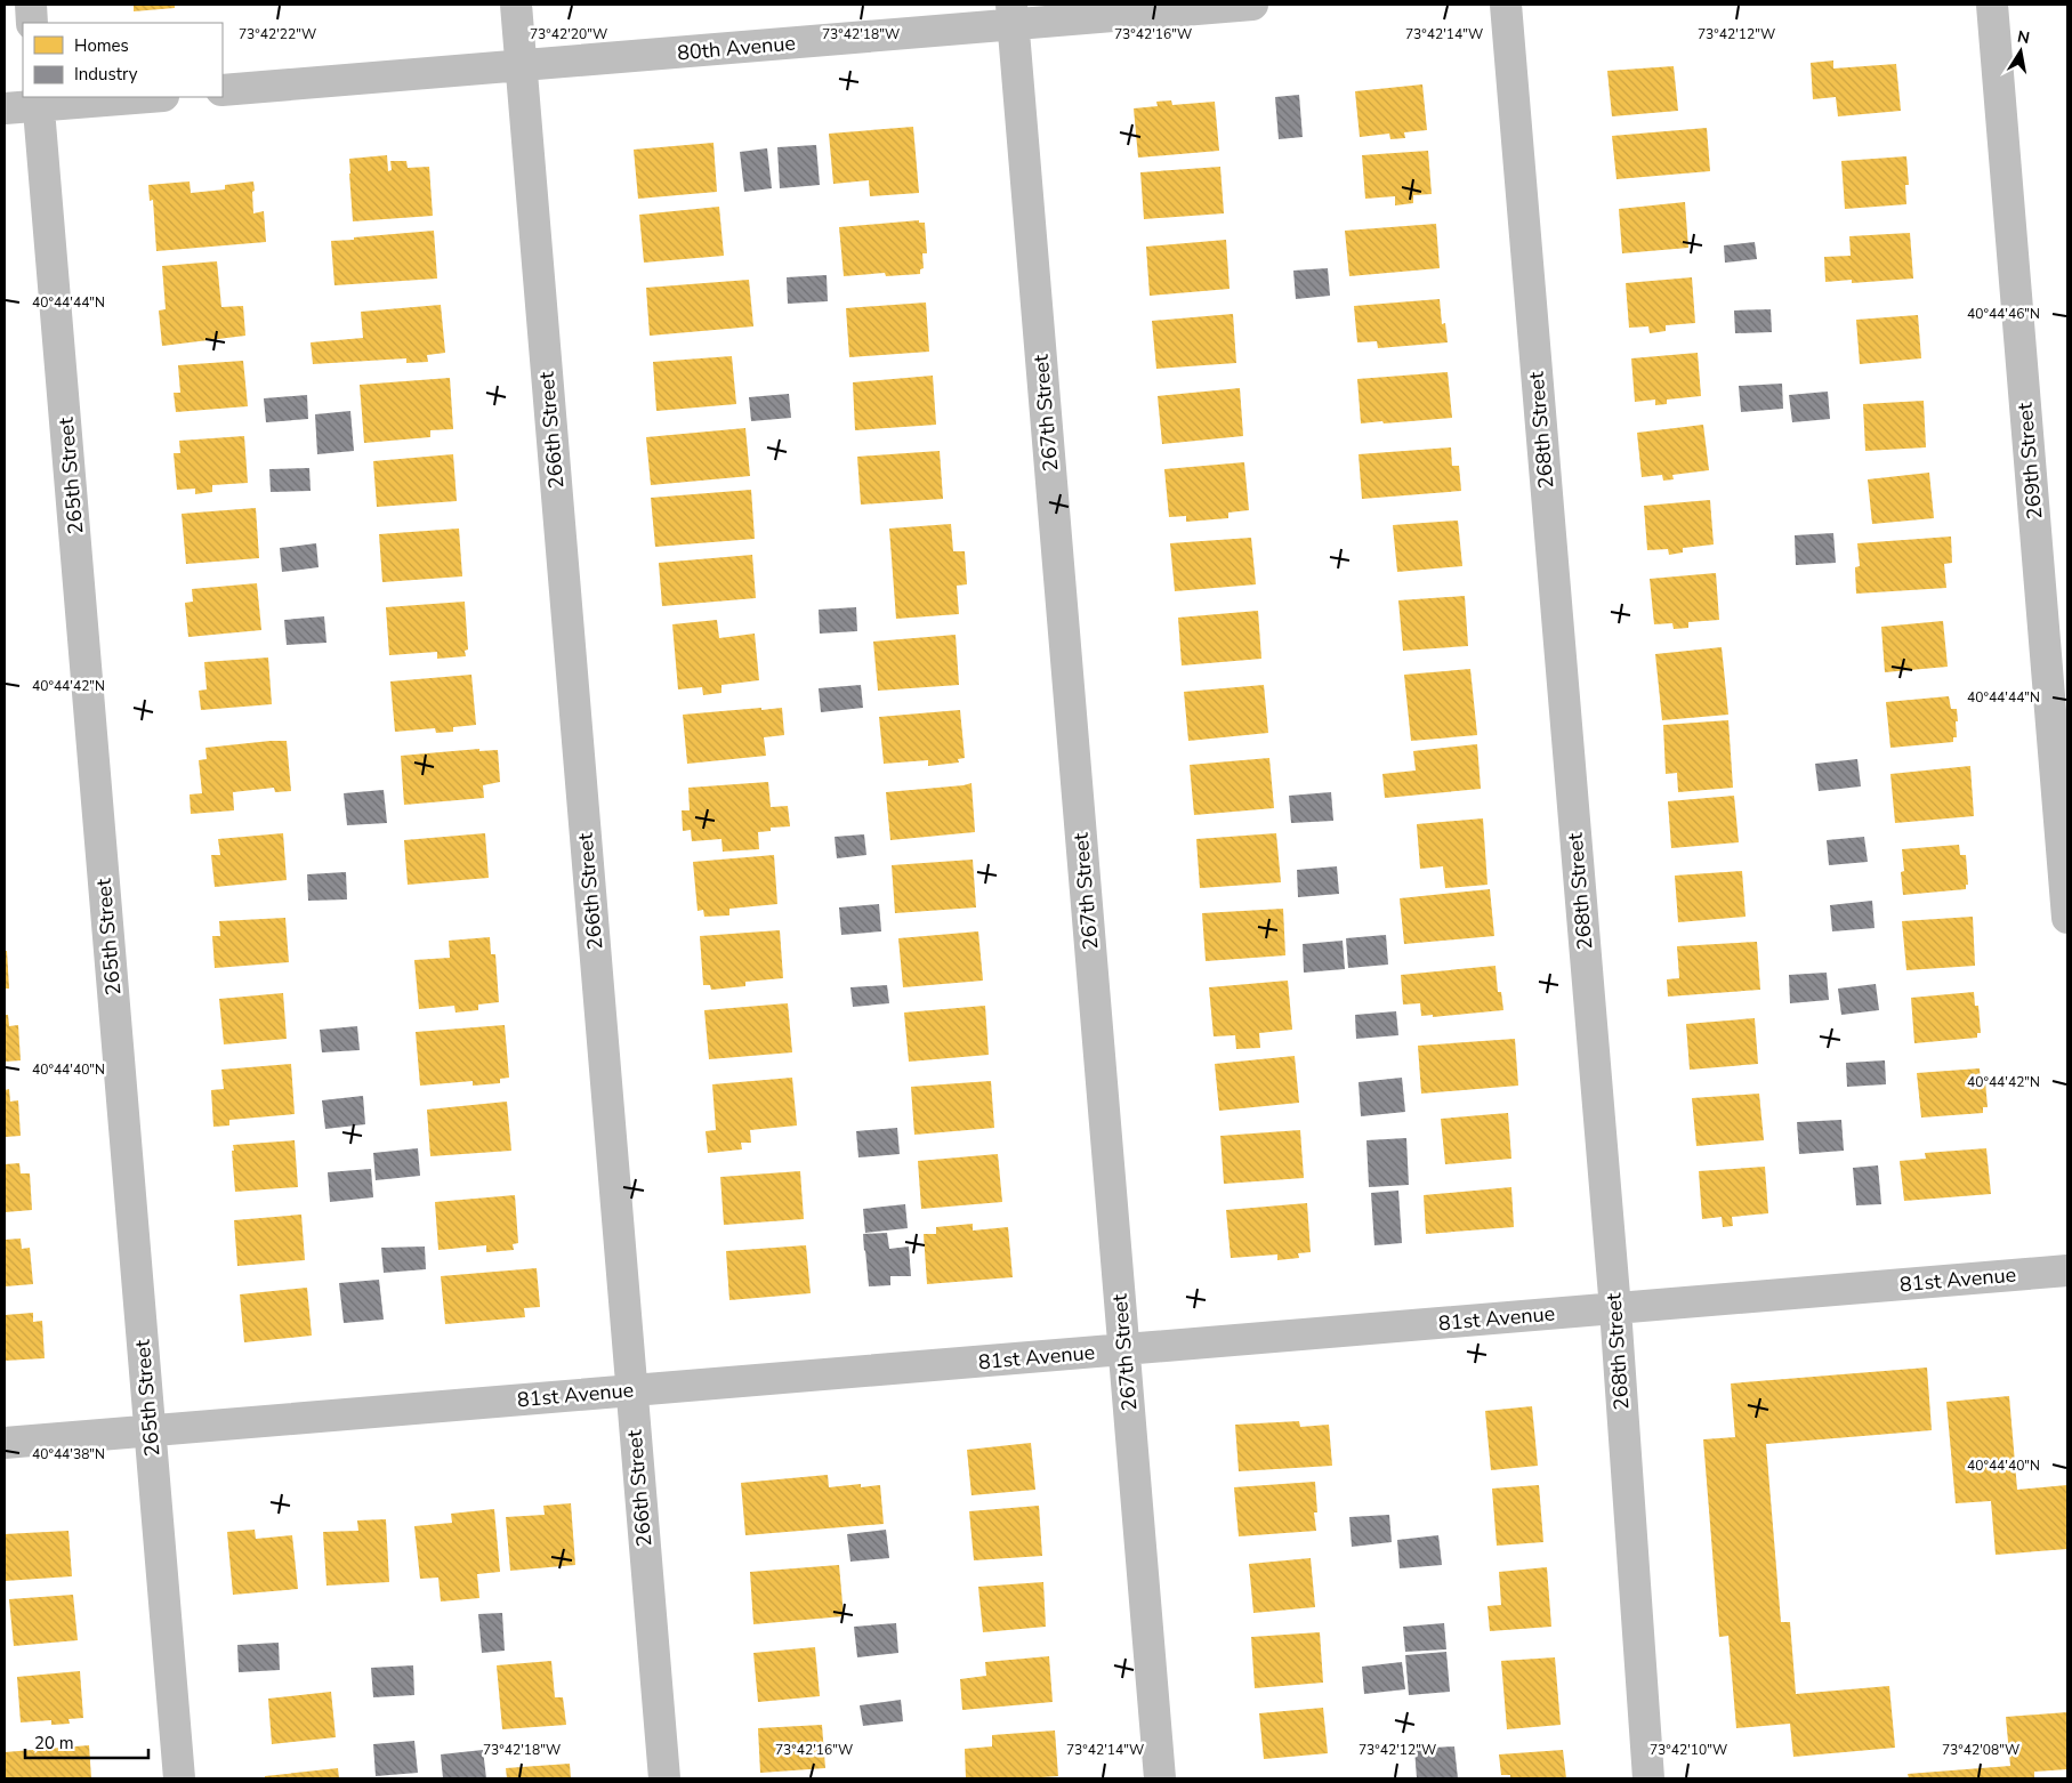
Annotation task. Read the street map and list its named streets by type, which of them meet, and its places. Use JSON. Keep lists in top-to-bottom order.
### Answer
{
  "streets": {
    "street": [
      "80th Avenue",
      "267th Street",
      "266th Street",
      "268th Street",
      "269th Street",
      "265th Street",
      "81st Avenue"
    ]
  },
  "crossings": [
    ["80th Avenue", "267th Street"],
    ["80th Avenue", "266th Street"],
    ["267th Street", "81st Avenue"],
    ["266th Street", "81st Avenue"],
    ["268th Street", "81st Avenue"],
    ["265th Street", "81st Avenue"]
  ],
  "legend": ["Homes", "Industry"],
  "scale_bar": "20 m",
  "north": "top",
  "coordinates": [
    "73°42'22\"W",
    "73°42'20\"W",
    "73°42'18\"W",
    "73°42'16\"W",
    "73°42'14\"W",
    "73°42'12\"W",
    "40°44'44\"N",
    "40°44'46\"N",
    "40°44'42\"N",
    "40°44'40\"N",
    "40°44'38\"N",
    "73°42'10\"W",
    "73°42'08\"W"
  ]
}
